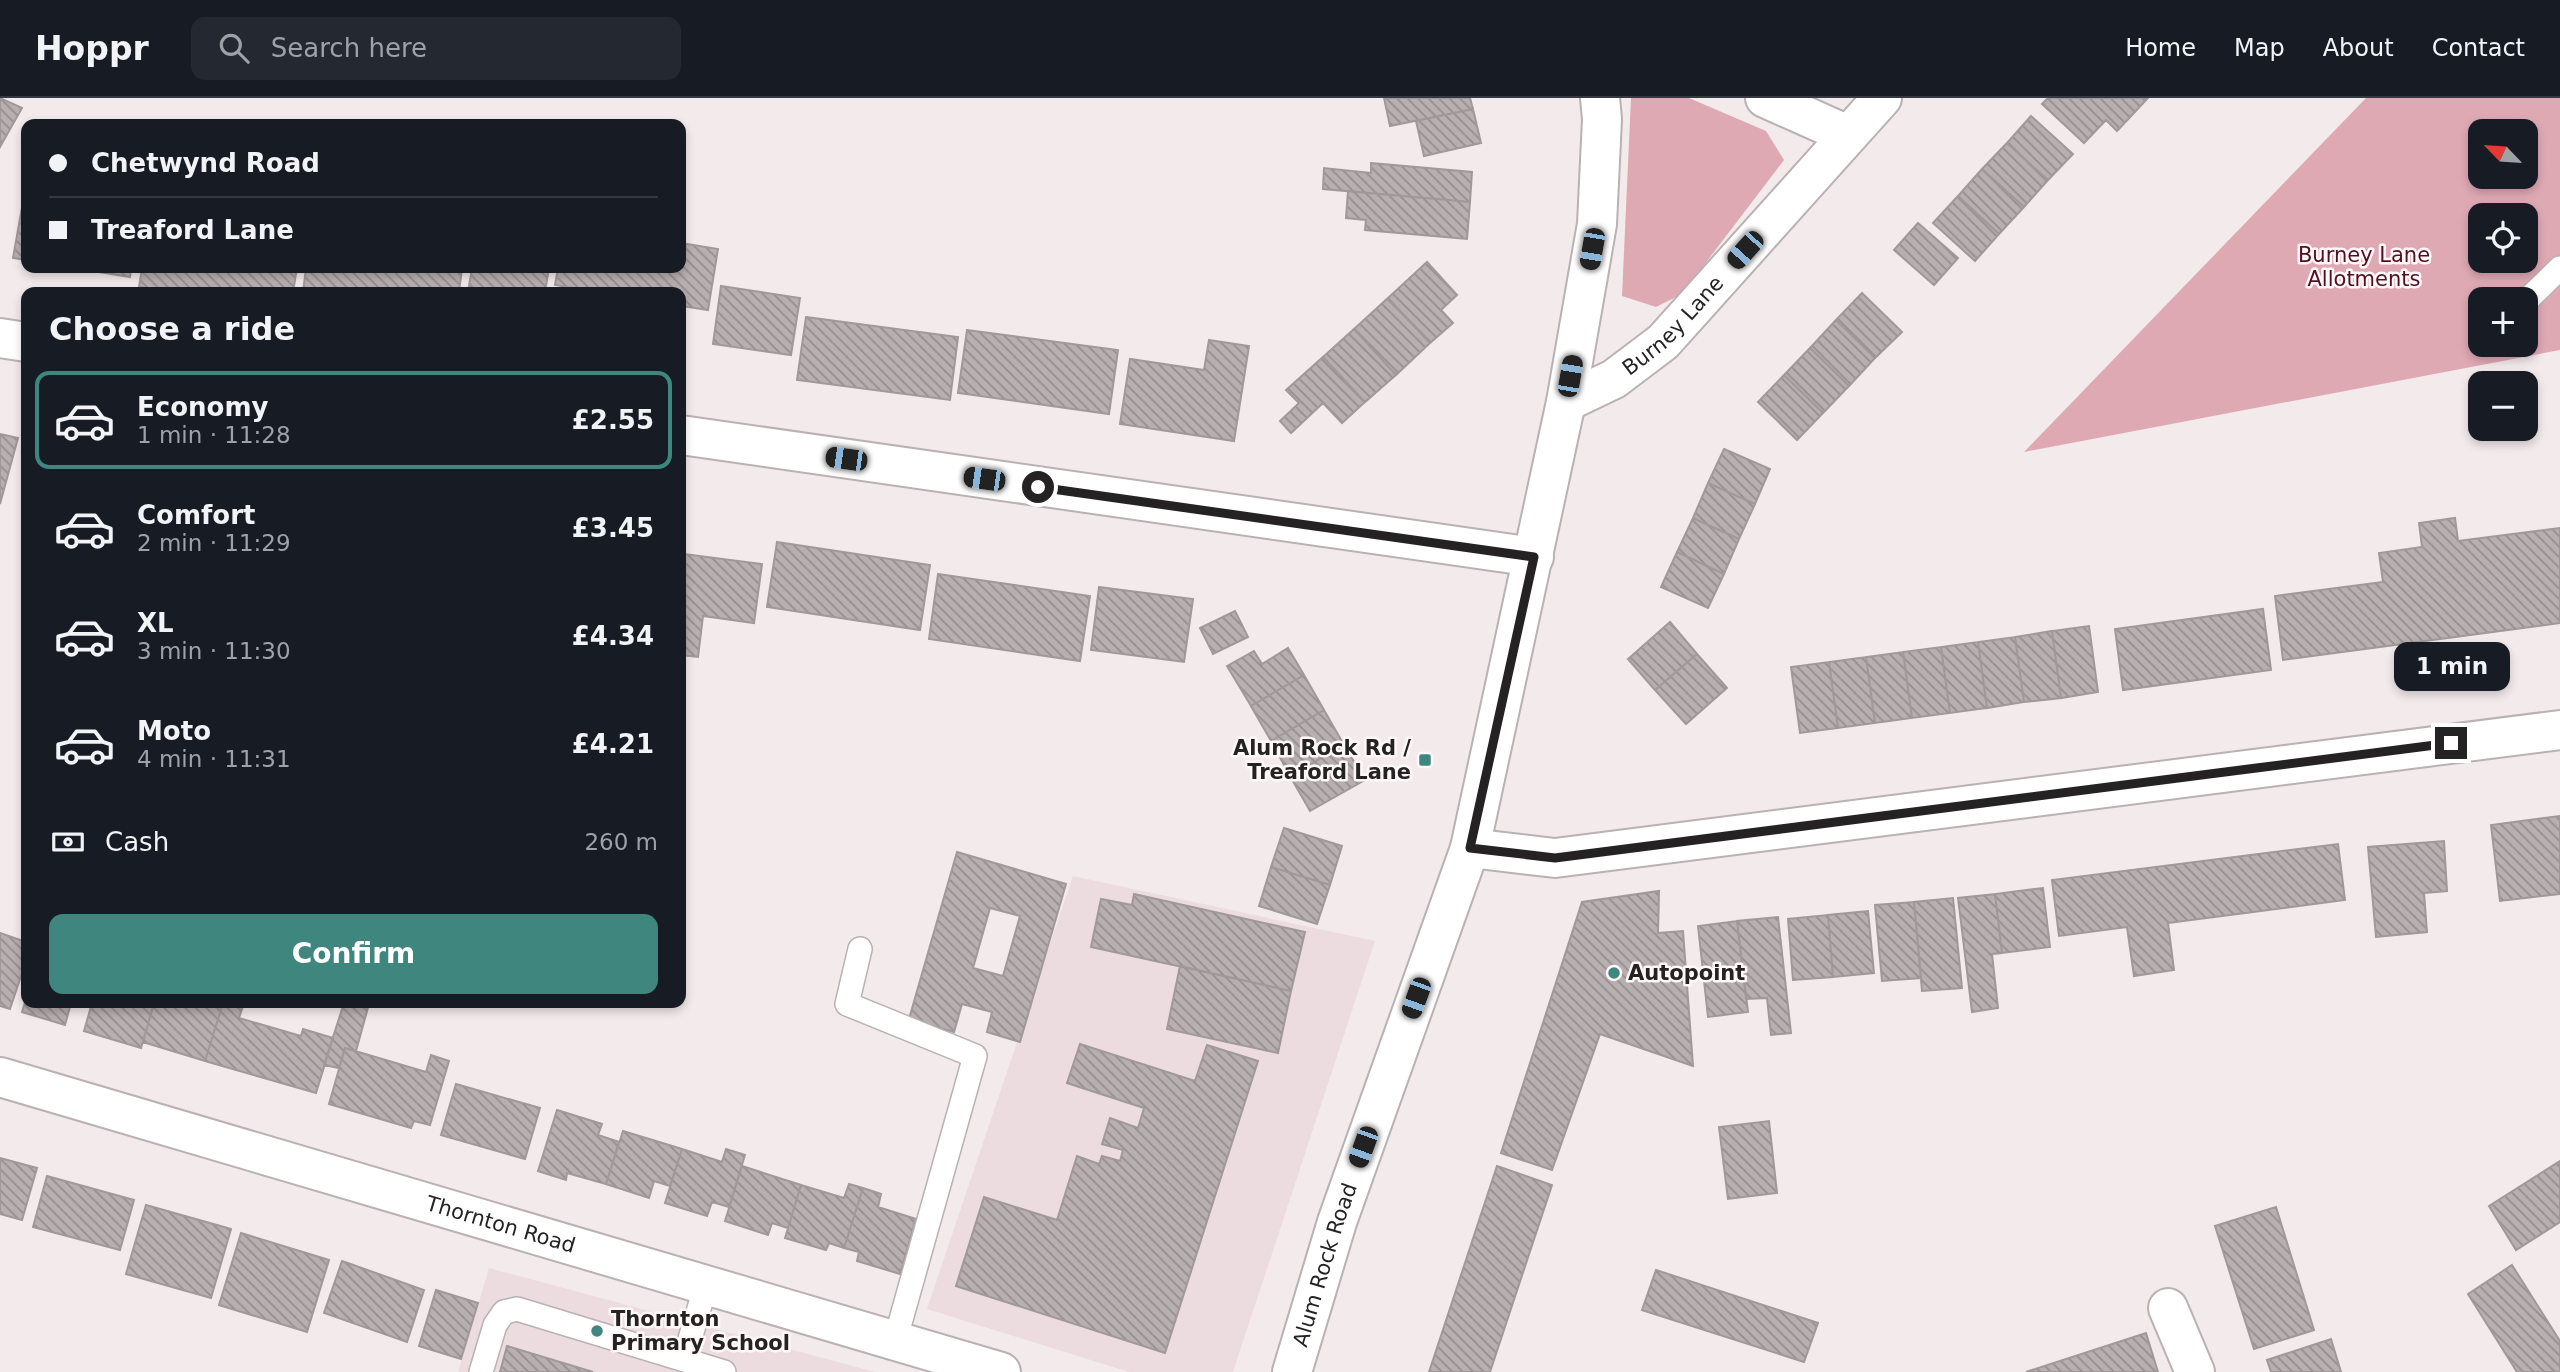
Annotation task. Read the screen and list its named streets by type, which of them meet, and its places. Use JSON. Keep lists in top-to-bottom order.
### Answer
{
  "streets": {
    "street": ["Burney Lane", "Thornton Road", "Alum Rock Road"]
  },
  "crossings": [
    ["Burney Lane", "Alum Rock Road"]
  ],
  "parks": ["Burney Lane Allotments"],
  "places": {
    "transit": ["Alum Rock Rd / Treaford Lane"],
    "other": ["Autopoint", "Thornton Primary School"]
  },
  "north": "top left",
  "page": {
    "header": "Hoppr",
    "search": "Search here",
    "nav": [
      "Home",
      "Map",
      "About",
      "Contact"
    ],
    "map_buttons": ["+", "−"],
    "banner": ["Chetwynd Road", "Treaford Lane"],
    "heading": "Choose a ride",
    "list": [
      {
        "name": "Economy",
        "note": "1 min · 11:28",
        "value": "£2.55"
      },
      {
        "name": "Comfort",
        "note": "2 min · 11:29",
        "value": "£3.45"
      },
      {
        "name": "XL",
        "note": "3 min · 11:30",
        "value": "£4.34"
      },
      {
        "name": "Moto",
        "note": "4 min · 11:31",
        "value": "£4.21"
      }
    ],
    "bubble": "1 min",
    "pay": ["Cash", "260 m"],
    "buttons": "Confirm"
  }
}
